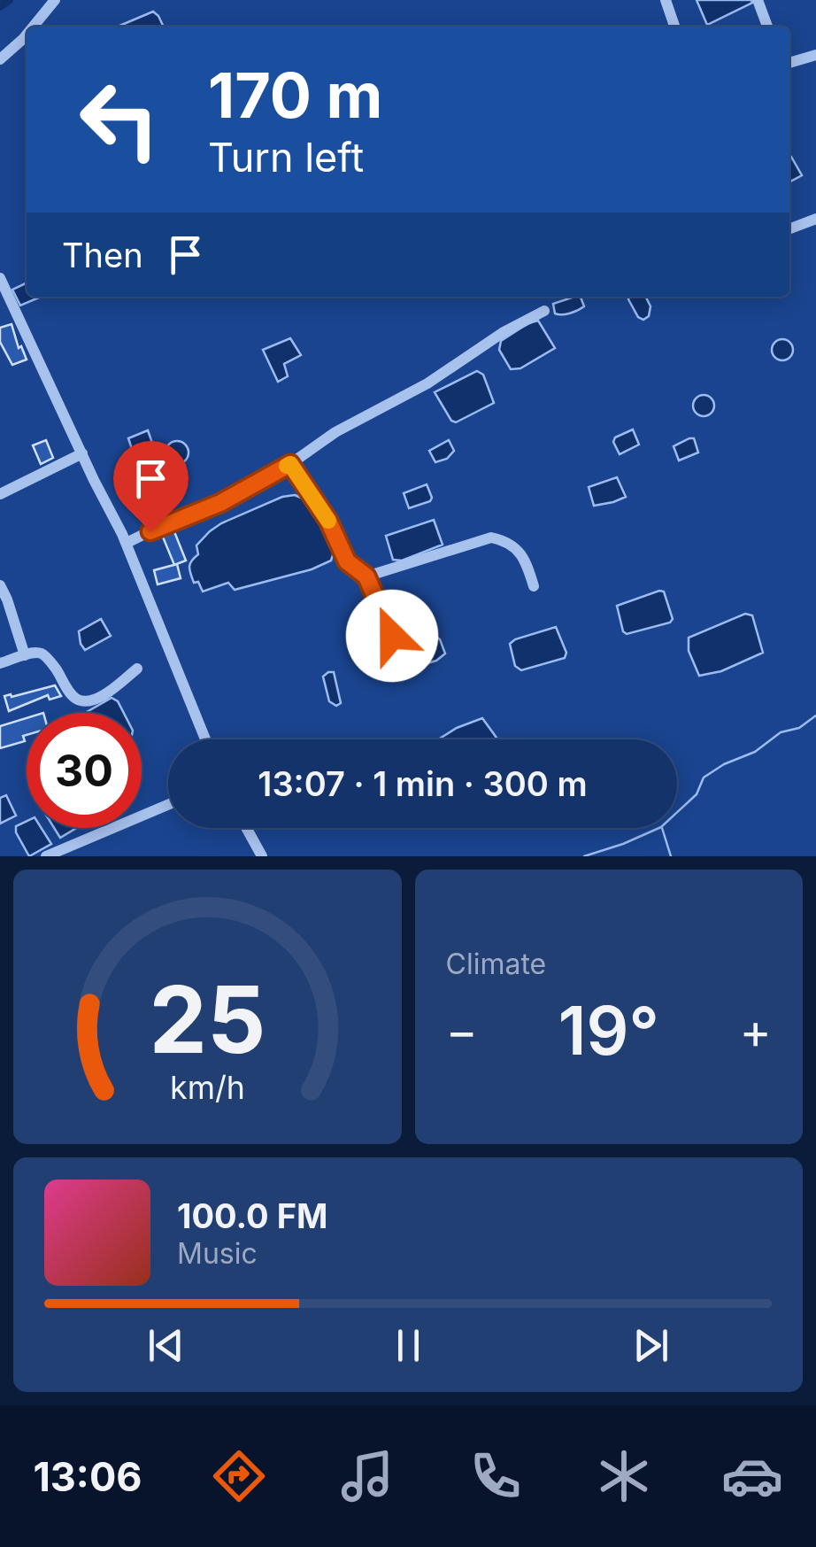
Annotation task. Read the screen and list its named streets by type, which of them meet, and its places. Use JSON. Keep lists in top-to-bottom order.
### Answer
{
  "page": {
    "turn": ["170 m", "Turn left"],
    "then": "Then",
    "limit": "30",
    "trip": "13:07 · 1 min · 300 m",
    "tile": "Climate",
    "heat": ["−", "19°", "+"],
    "song": ["100.0 FM", "Music"],
    "tabs": "13:06",
    "gauge": ["25", "km/h"]
  }
}
